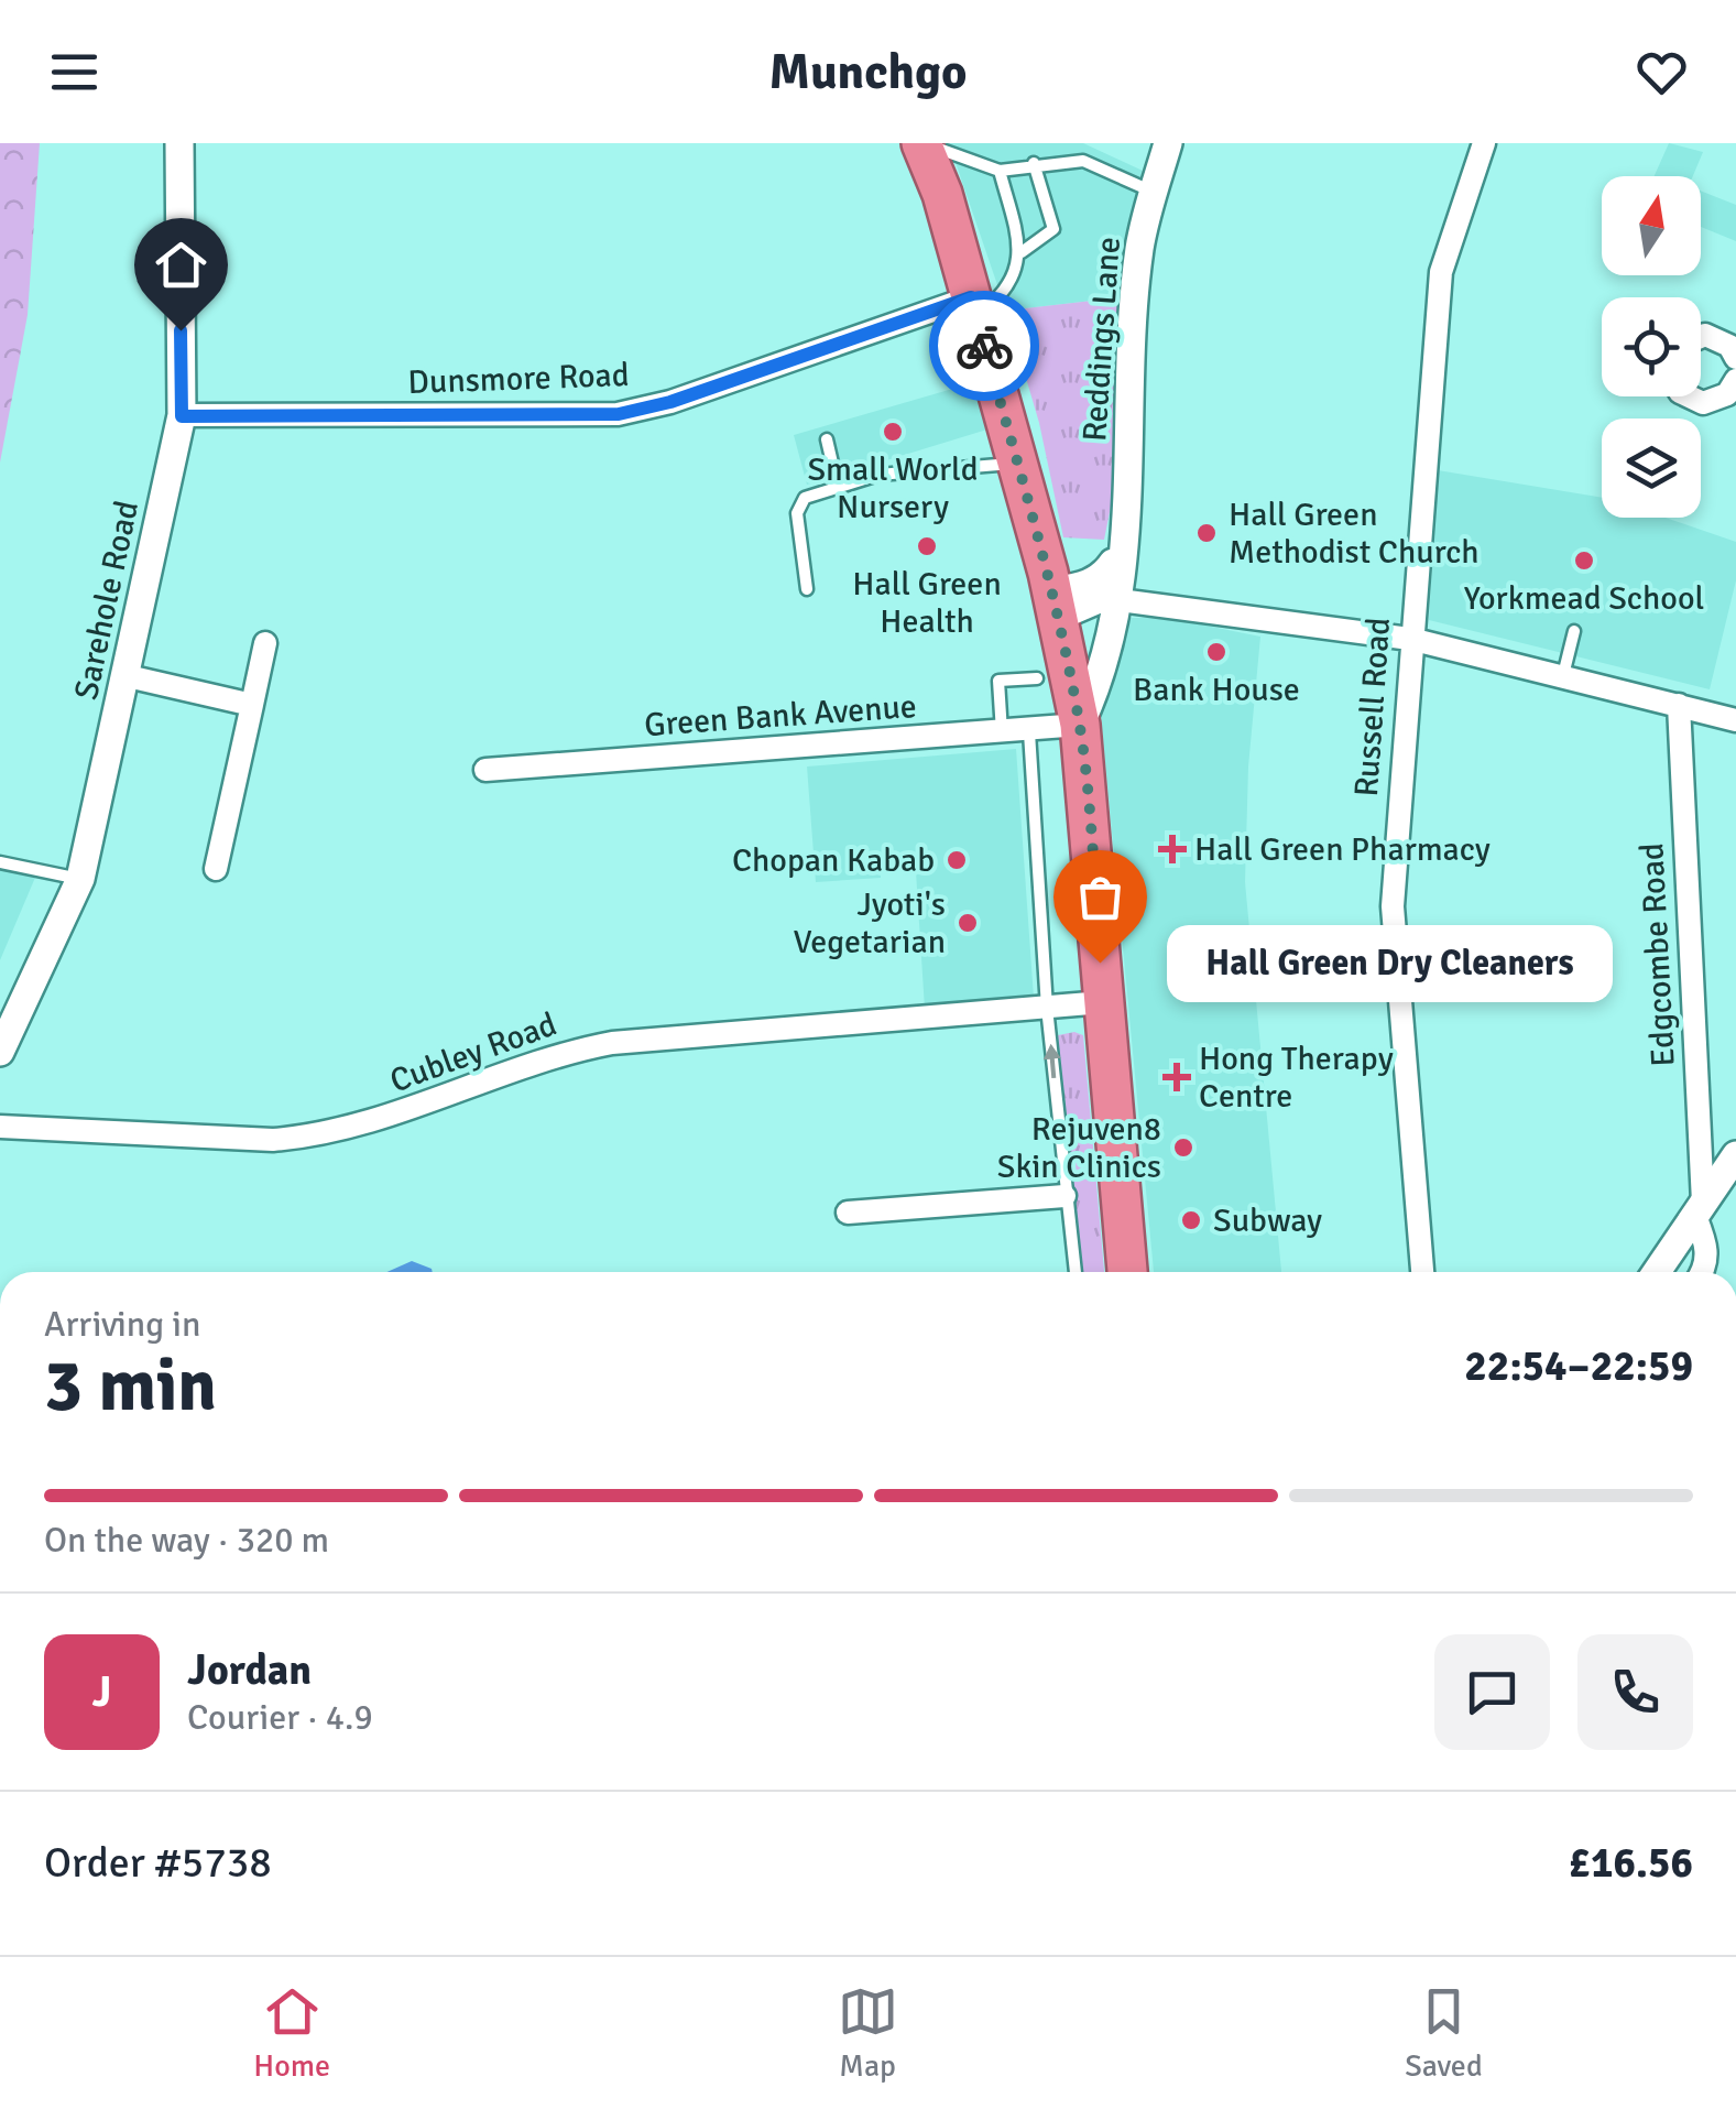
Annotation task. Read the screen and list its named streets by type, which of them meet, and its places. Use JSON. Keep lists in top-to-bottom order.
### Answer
{
  "streets": {
    "street": [
      "Reddings Lane",
      "Dunsmore Road",
      "Sarehole Road",
      "Russell Road",
      "Green Bank Avenue",
      "Edgcombe Road",
      "Cubley Road"
    ]
  },
  "crossings": [
    ["Reddings Lane", "Green Bank Avenue"],
    ["Dunsmore Road", "Sarehole Road"]
  ],
  "places": {
    "other": [
      "Small World Nursery",
      "Hall Green Methodist Church",
      "Hall Green Health",
      "Yorkmead School",
      "Bank House",
      "Chopan Kabab",
      "Jyoti's Vegetarian",
      "Hall Green Dry Cleaners",
      "Rejuven8 Skin Clinics",
      "Subway"
    ],
    "health": ["Hall Green Pharmacy", "Hong Therapy Centre"]
  },
  "north": "top",
  "page": {
    "header": "Munchgo",
    "bubble": "Hall Green Dry Cleaners",
    "heading": ["3 min", "Arriving in", "22:54–22:59"],
    "panel": [
      "Jordan",
      "Courier · 4.9",
      "Order #5738",
      "£16.56"
    ],
    "bar": "On the way · 320 m",
    "round": "J",
    "tabs": ["Home", "Map", "Saved"]
  }
}
